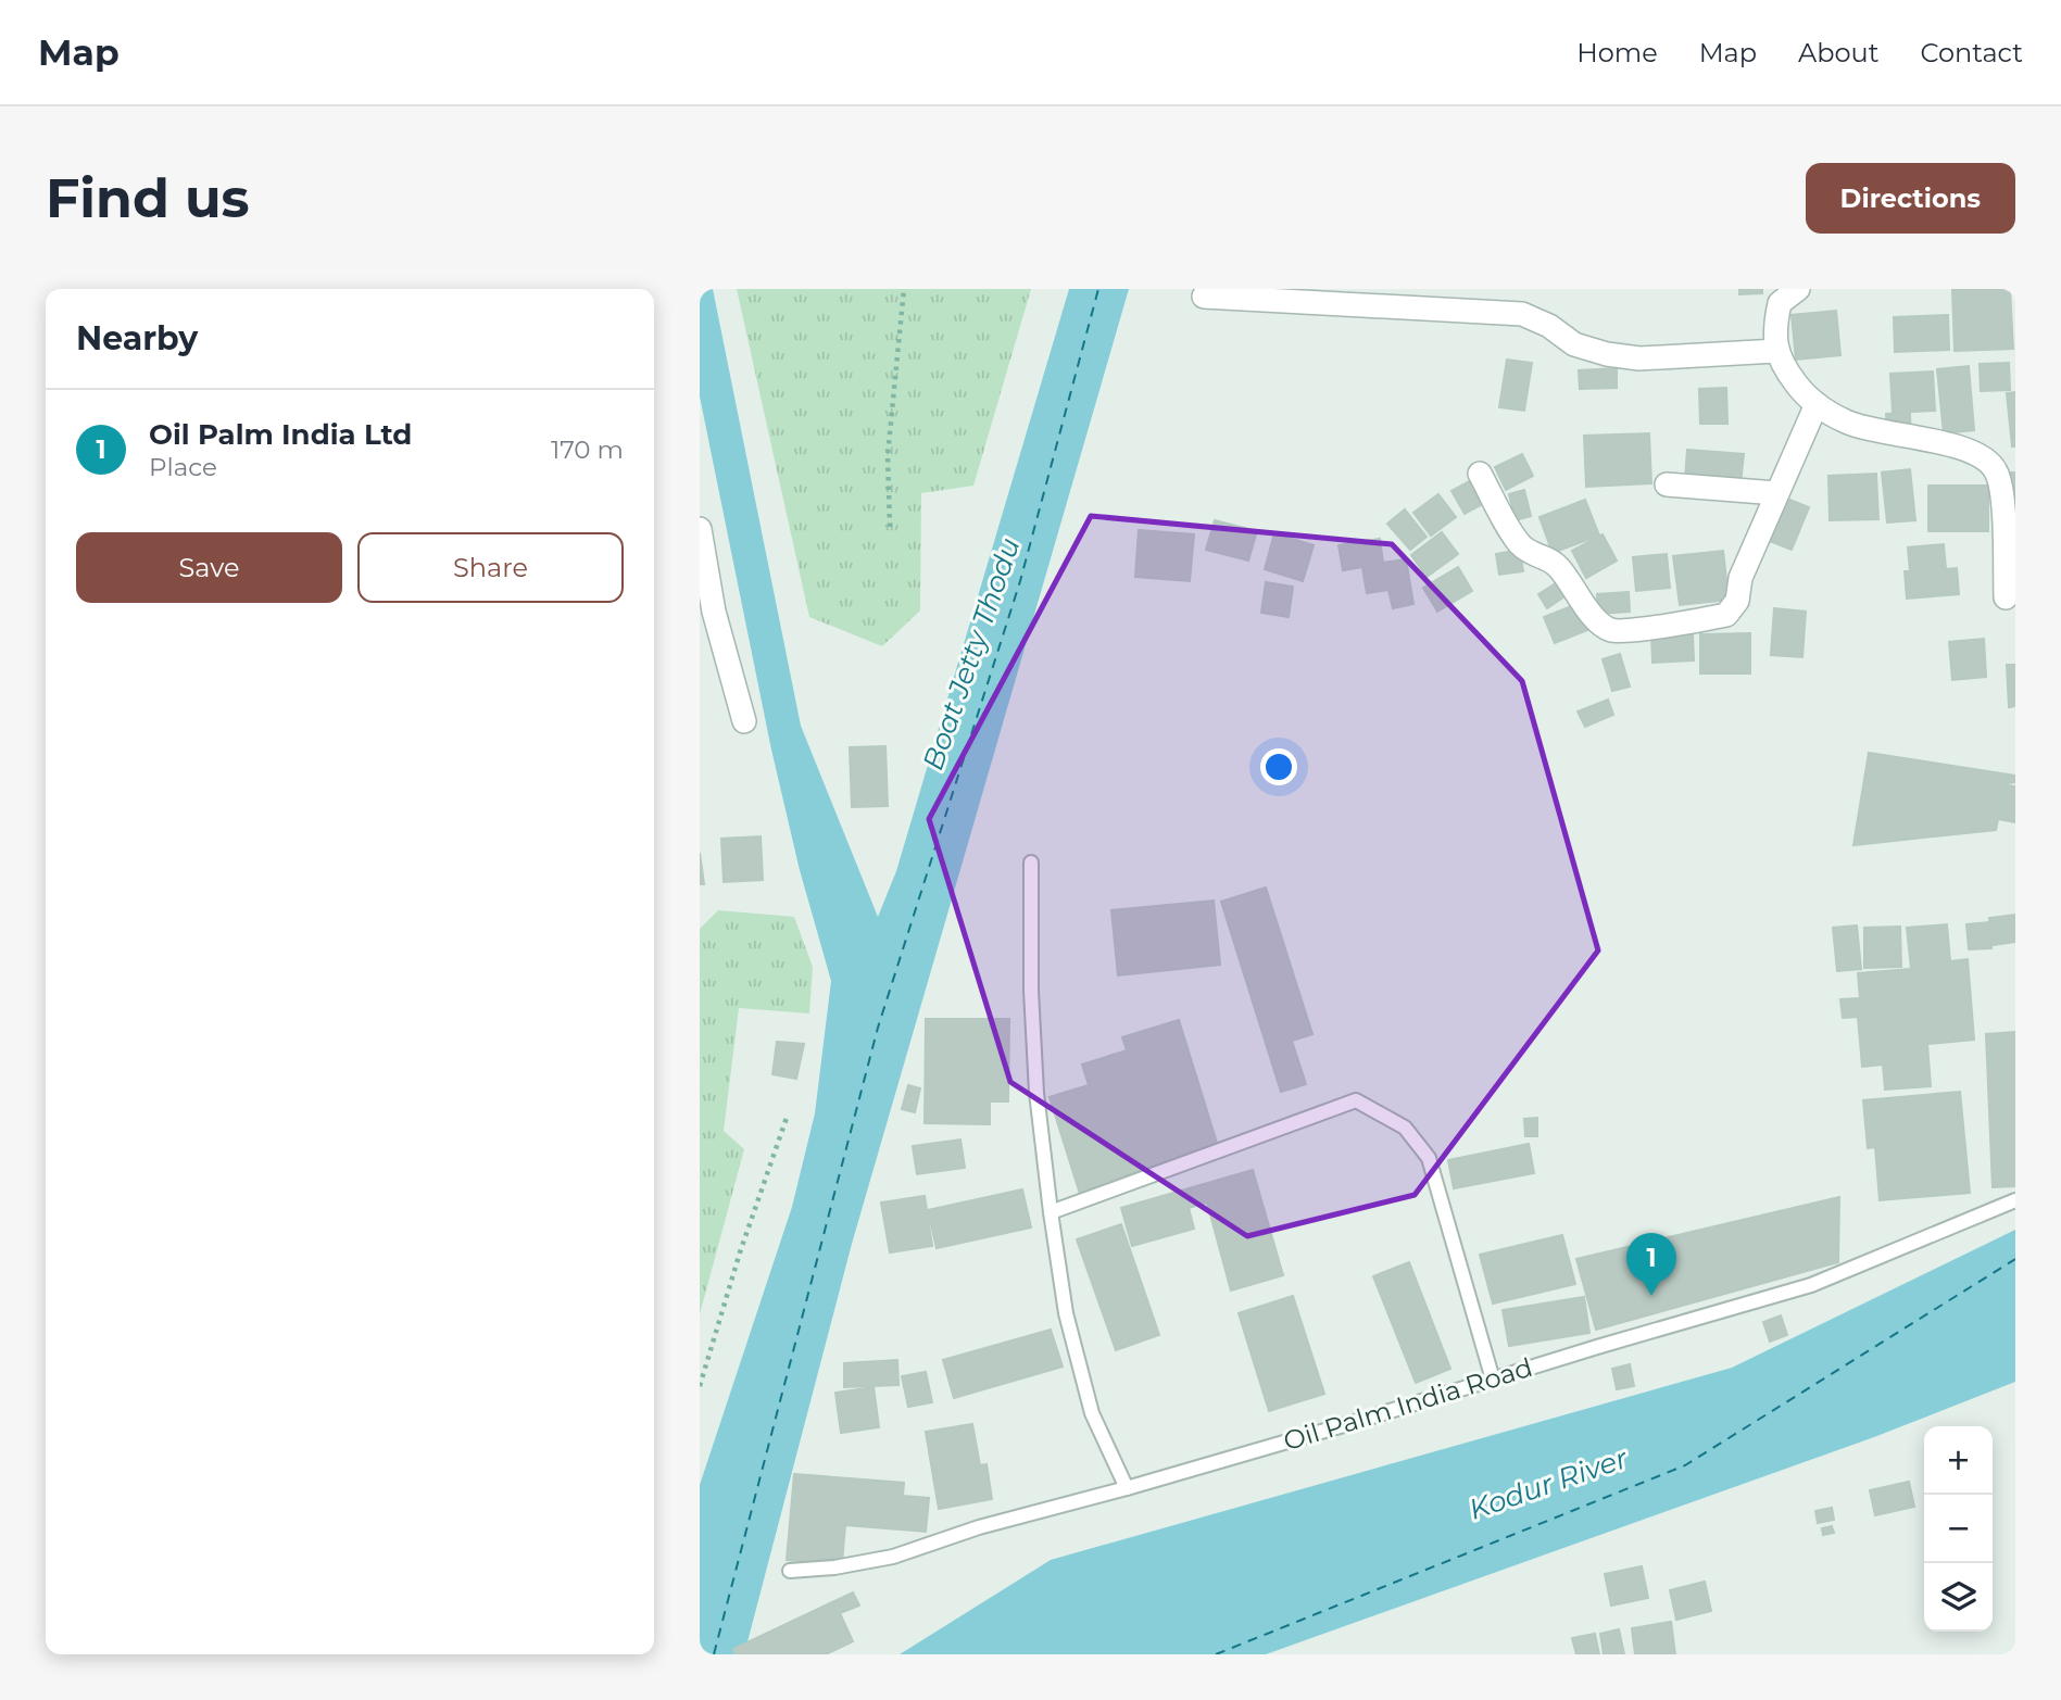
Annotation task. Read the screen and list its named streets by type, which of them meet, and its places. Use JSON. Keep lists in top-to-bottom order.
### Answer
{
  "streets": {
    "lane": ["Oil Palm India Road"]
  },
  "water": ["Boat Jetty Thodu", "Kodur River"],
  "page": {
    "header": "Map",
    "nav": [
      "Home",
      "Map",
      "About",
      "Contact"
    ],
    "buttons": [
      "Directions",
      ["Save", "Share"]
    ],
    "title": "Find us",
    "heading": "Nearby",
    "list": [
      {
        "mark": "1",
        "name": "Oil Palm India Ltd",
        "note": "Place",
        "value": "170 m"
      }
    ],
    "pins": "1",
    "map_buttons": ["+", "−"]
  }
}
